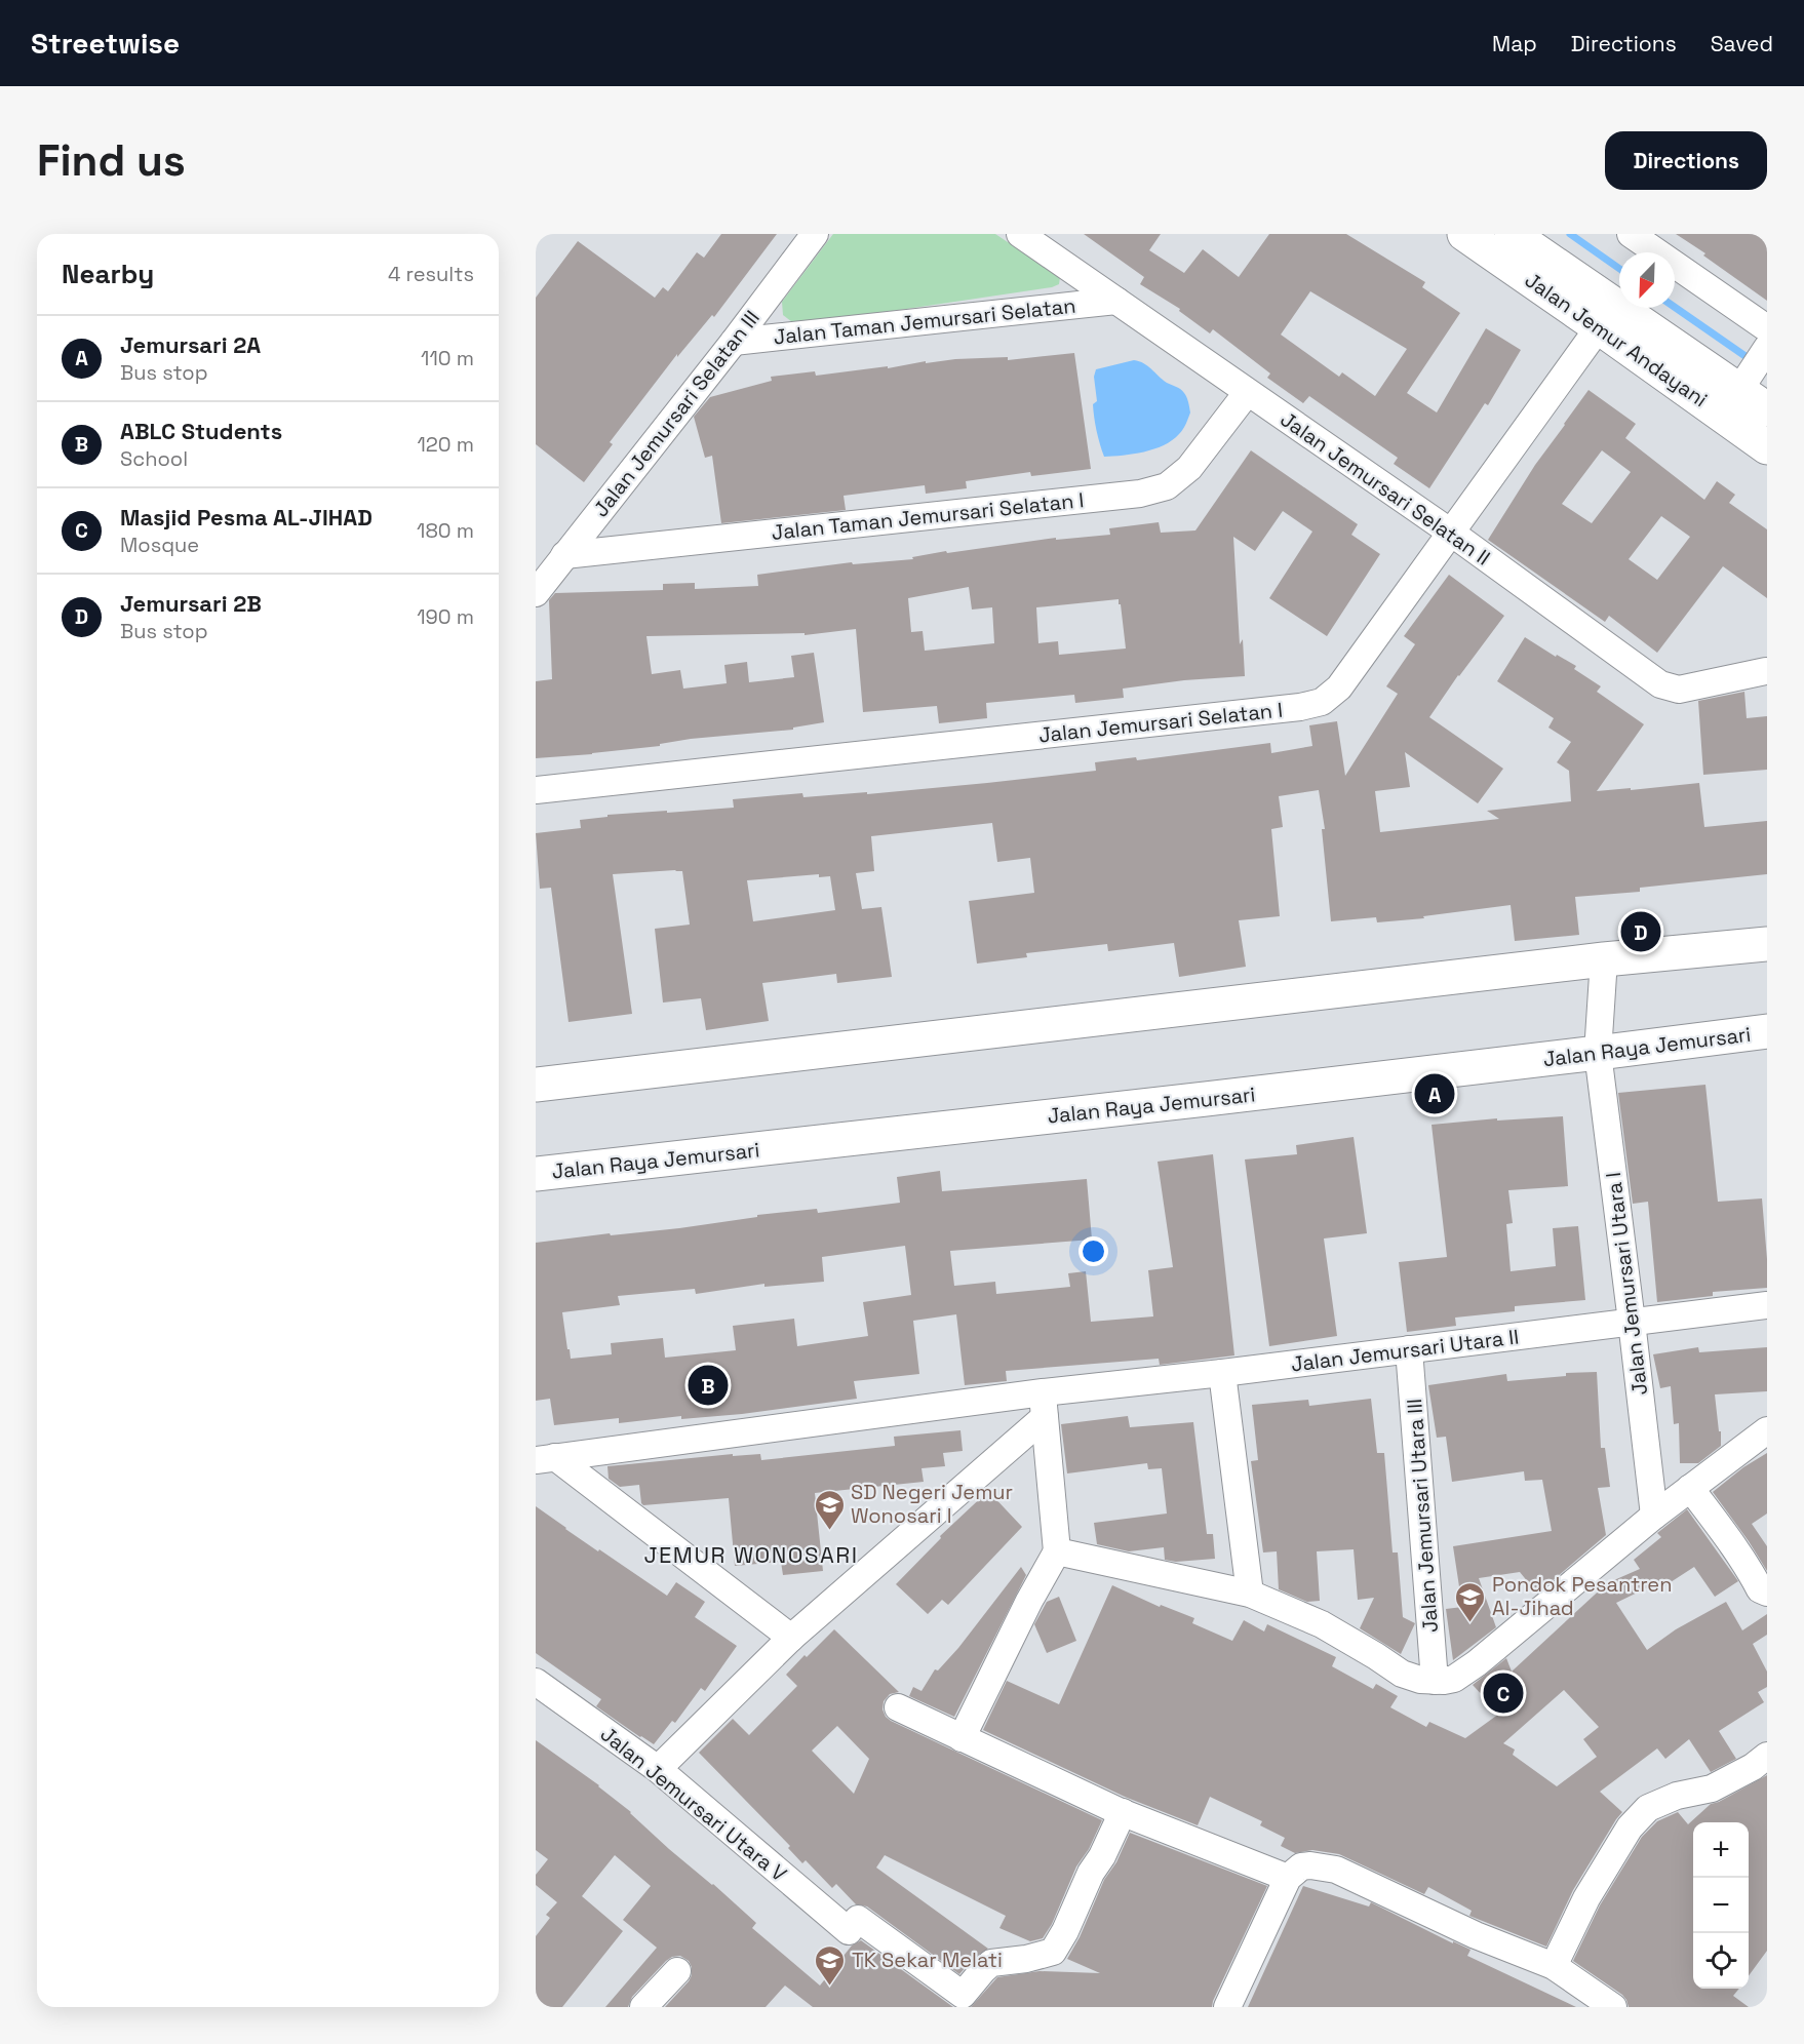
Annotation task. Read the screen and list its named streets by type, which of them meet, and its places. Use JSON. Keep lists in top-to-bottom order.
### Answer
{
  "streets": {
    "main road": ["Jalan Jemur Andayani", "Jalan Raya Jemursari"],
    "street": [
      "Jalan Taman Jemursari Selatan",
      "Jalan Jemursari Selatan III",
      "Jalan Jemursari Selatan II",
      "Jalan Taman Jemursari Selatan I",
      "Jalan Jemursari Selatan I",
      "Jalan Jemursari Utara I",
      "Jalan Jemursari Utara II",
      "Jalan Jemursari Utara III",
      "Jalan Jemursari Utara V"
    ]
  },
  "crossings": [
    ["Jalan Taman Jemursari Selatan", "Jalan Jemursari Selatan III"],
    ["Jalan Taman Jemursari Selatan", "Jalan Jemursari Selatan II"],
    ["Jalan Jemur Andayani", "Jalan Jemursari Selatan I"],
    ["Jalan Jemursari Selatan III", "Jalan Taman Jemursari Selatan I"],
    ["Jalan Jemursari Selatan II", "Jalan Taman Jemursari Selatan I"],
    ["Jalan Jemursari Selatan II", "Jalan Jemursari Selatan I"],
    ["Jalan Raya Jemursari", "Jalan Jemursari Utara I"],
    ["Jalan Jemursari Utara I", "Jalan Jemursari Utara II"],
    ["Jalan Jemursari Utara II", "Jalan Jemursari Utara III"]
  ],
  "districts": ["JEMUR WONOSARI"],
  "places": {
    "school or university": ["SD Negeri Jemur Wonosari I", "Pondok Pesantren Al-Jihad", "TK Sekar Melati"]
  },
  "north": "bottom left",
  "page": {
    "header": "Streetwise",
    "nav": ["Map", "Directions", "Saved"],
    "buttons": "Directions",
    "title": "Find us",
    "heading": ["Nearby", "4 results"],
    "list": [
      {
        "mark": "A",
        "name": "Jemursari 2A",
        "note": "Bus stop",
        "value": "110 m"
      },
      {
        "mark": "B",
        "name": "ABLC Students",
        "note": "School",
        "value": "120 m"
      },
      {
        "mark": "C",
        "name": "Masjid Pesma AL-JIHAD",
        "note": "Mosque",
        "value": "180 m"
      },
      {
        "mark": "D",
        "name": "Jemursari 2B",
        "note": "Bus stop",
        "value": "190 m"
      }
    ],
    "pins": [
      "D",
      "A",
      "B",
      "C"
    ],
    "map_buttons": ["+", "−"]
  }
}
